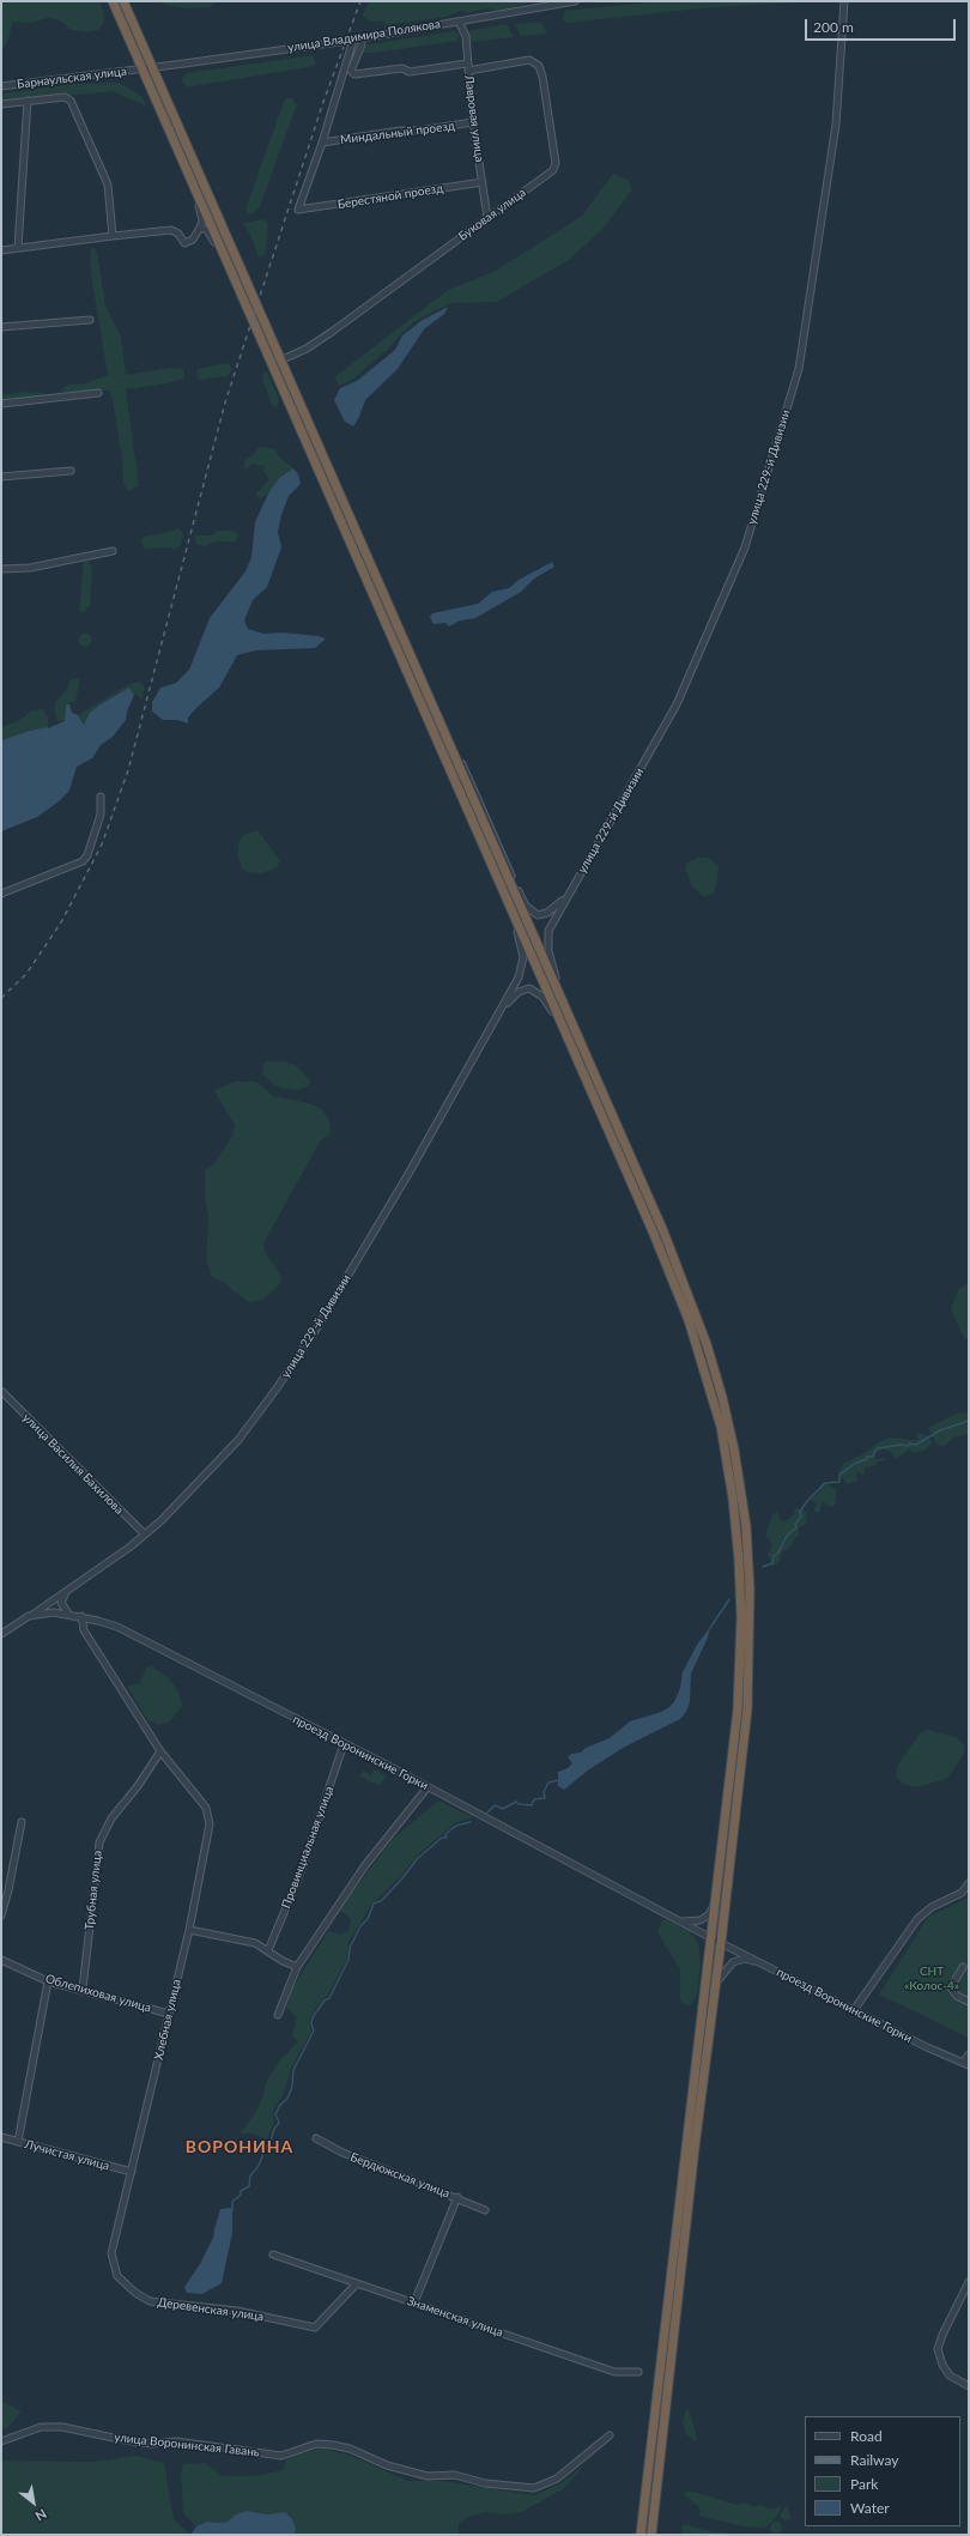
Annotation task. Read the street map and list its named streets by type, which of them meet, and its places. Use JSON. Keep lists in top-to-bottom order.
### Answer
{
  "streets": {
    "street": [
      "улица Владимира Полякова",
      "Барнаульская улица",
      "Лавровая улица",
      "Миндальный проезд",
      "Берестяной проезд",
      "Буковая улица",
      "улица 229-й Дивизии",
      "улица Василия Бахилова",
      "проезд Воронинские Горки",
      "Провинциальная улица",
      "Трубная улица",
      "Облепиховая улица",
      "Хлебная улица",
      "Лучистая улица",
      "Бердюжская улица",
      "Деревенская улица",
      "Знаменская улица",
      "улица Воронинская Гавань"
    ]
  },
  "crossings": [
    ["улица Владимира Полякова", "Барнаульская улица"],
    ["улица Владимира Полякова", "Лавровая улица"],
    ["улица Владимира Полякова", "Буковая улица"],
    ["Лавровая улица", "Миндальный проезд"],
    ["Лавровая улица", "Берестяной проезд"],
    ["Лавровая улица", "Буковая улица"],
    ["Миндальный проезд", "Берестяной проезд"],
    ["улица 229-й Дивизии", "улица Василия Бахилова"],
    ["улица 229-й Дивизии", "проезд Воронинские Горки"],
    ["проезд Воронинские Горки", "Провинциальная улица"],
    ["проезд Воронинские Горки", "Хлебная улица"],
    ["Трубная улица", "Облепиховая улица"],
    ["Трубная улица", "Хлебная улица"],
    ["Облепиховая улица", "Хлебная улица"],
    ["Хлебная улица", "Лучистая улица"],
    ["Хлебная улица", "Деревенская улица"],
    ["Деревенская улица", "Знаменская улица"]
  ],
  "districts": ["ВОРОНИНА"],
  "parks": ["СНТ «Колос-4»"],
  "legend": [
    "Road",
    "Railway",
    "Park",
    "Water"
  ],
  "scale_bar": "200 m",
  "north": "bottom right"
}
